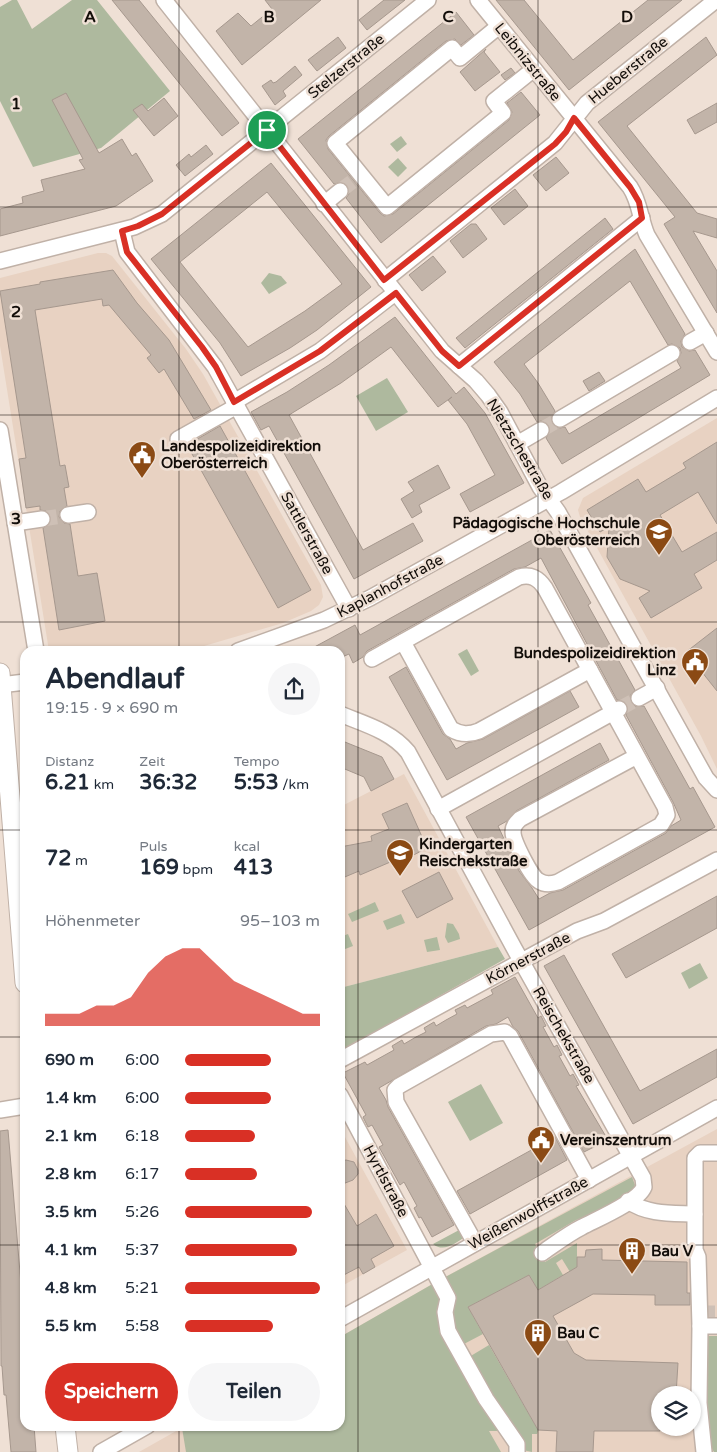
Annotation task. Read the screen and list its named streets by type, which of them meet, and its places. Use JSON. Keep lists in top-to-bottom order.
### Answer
{
  "streets": {
    "street": [
      "Leibnizstraße",
      "Stelzerstraße",
      "Hueberstraße",
      "Nietzschestraße",
      "Sattlerstraße",
      "Kaplanhofstraße",
      "Körnerstraße",
      "Reischekstraße",
      "Hyrtlstraße",
      "Weißenwolffstraße"
    ]
  },
  "crossings": [
    ["Leibnizstraße", "Hueberstraße"],
    ["Stelzerstraße", "Nietzschestraße"],
    ["Stelzerstraße", "Sattlerstraße"],
    ["Hueberstraße", "Nietzschestraße"],
    ["Nietzschestraße", "Kaplanhofstraße"],
    ["Sattlerstraße", "Kaplanhofstraße"],
    ["Körnerstraße", "Reischekstraße"],
    ["Reischekstraße", "Weißenwolffstraße"],
    ["Hyrtlstraße", "Weißenwolffstraße"]
  ],
  "places": {
    "public building": ["Landespolizeidirektion Oberösterreich", "Bundespolizeidirektion Linz", "Vereinszentrum"],
    "school or university": ["Pädagogische Hochschule Oberösterreich", "Kindergarten Reischekstraße"],
    "building": ["Bau V", "Bau C"]
  },
  "page": {
    "heading": ["Abendlauf", "19:15 · 9 × 690 m"],
    "stats": [
      ["Distanz", "6.21 km"],
      ["Zeit", "36:32"],
      ["Tempo", "5:53 /km"],
      ["72 m"],
      ["Puls", "169 bpm"],
      ["kcal", "413"]
    ],
    "chart": ["Höhenmeter", "95–103 m"],
    "list": [
      {
        "name": "690 m",
        "note": "6:00"
      },
      {
        "name": "1.4 km",
        "note": "6:00"
      },
      {
        "name": "2.1 km",
        "note": "6:18"
      },
      {
        "name": "2.8 km",
        "note": "6:17"
      },
      {
        "name": "3.5 km",
        "note": "5:26"
      },
      {
        "name": "4.1 km",
        "note": "5:37"
      },
      {
        "name": "4.8 km",
        "note": "5:21"
      },
      {
        "name": "5.5 km",
        "note": "5:58"
      }
    ],
    "buttons": ["Speichern", "Teilen"]
  },
  "grid": {
    "columns": [
      "A",
      "B",
      "C",
      "D"
    ],
    "rows": ["1", "2", "3"]
  }
}
